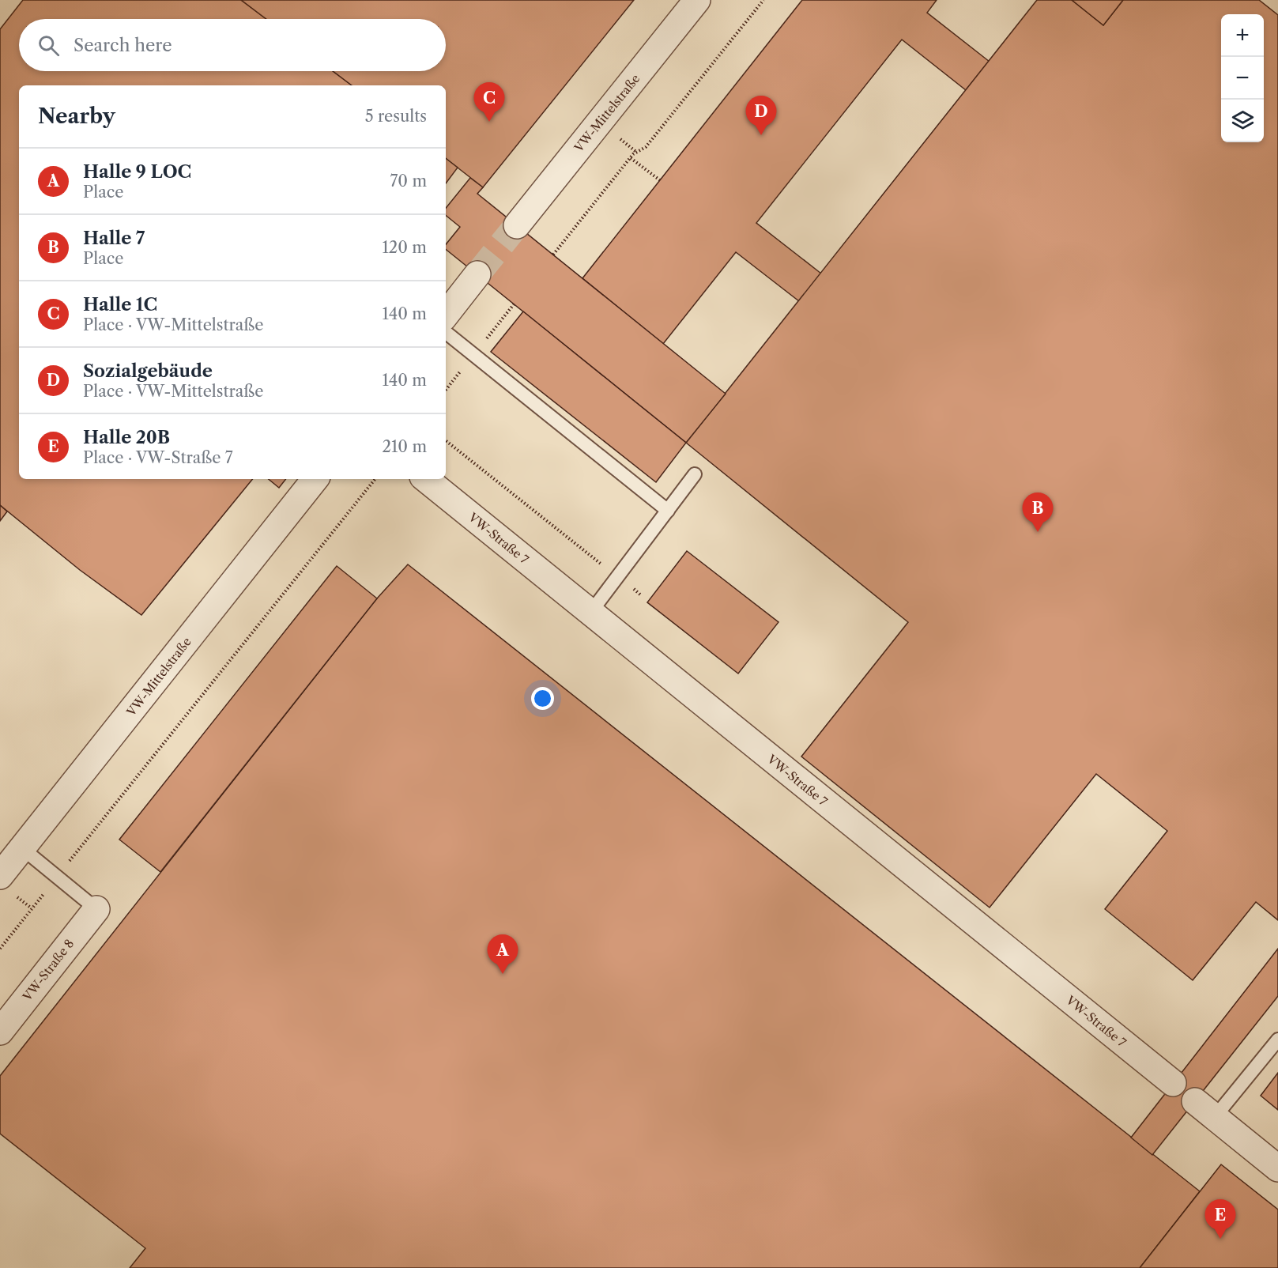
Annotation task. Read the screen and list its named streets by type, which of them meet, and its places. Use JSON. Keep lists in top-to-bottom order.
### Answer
{
  "streets": {
    "street": ["VW-Mittelstraße", "VW-Straße 7", "VW-Straße 8"]
  },
  "page": {
    "map_buttons": ["+", "−"],
    "search": "Search here",
    "pins": [
      "C",
      "D",
      "B",
      "A",
      "E"
    ],
    "heading": ["Nearby", "5 results"],
    "list": [
      {
        "mark": "A",
        "name": "Halle 9 LOC",
        "note": "Place",
        "value": "70 m"
      },
      {
        "mark": "B",
        "name": "Halle 7",
        "note": "Place",
        "value": "120 m"
      },
      {
        "mark": "C",
        "name": "Halle 1C",
        "note": "Place · VW-Mittelstraße",
        "value": "140 m"
      },
      {
        "mark": "D",
        "name": "Sozialgebäude",
        "note": "Place · VW-Mittelstraße",
        "value": "140 m"
      },
      {
        "mark": "E",
        "name": "Halle 20B",
        "note": "Place · VW-Straße 7",
        "value": "210 m"
      }
    ]
  }
}
